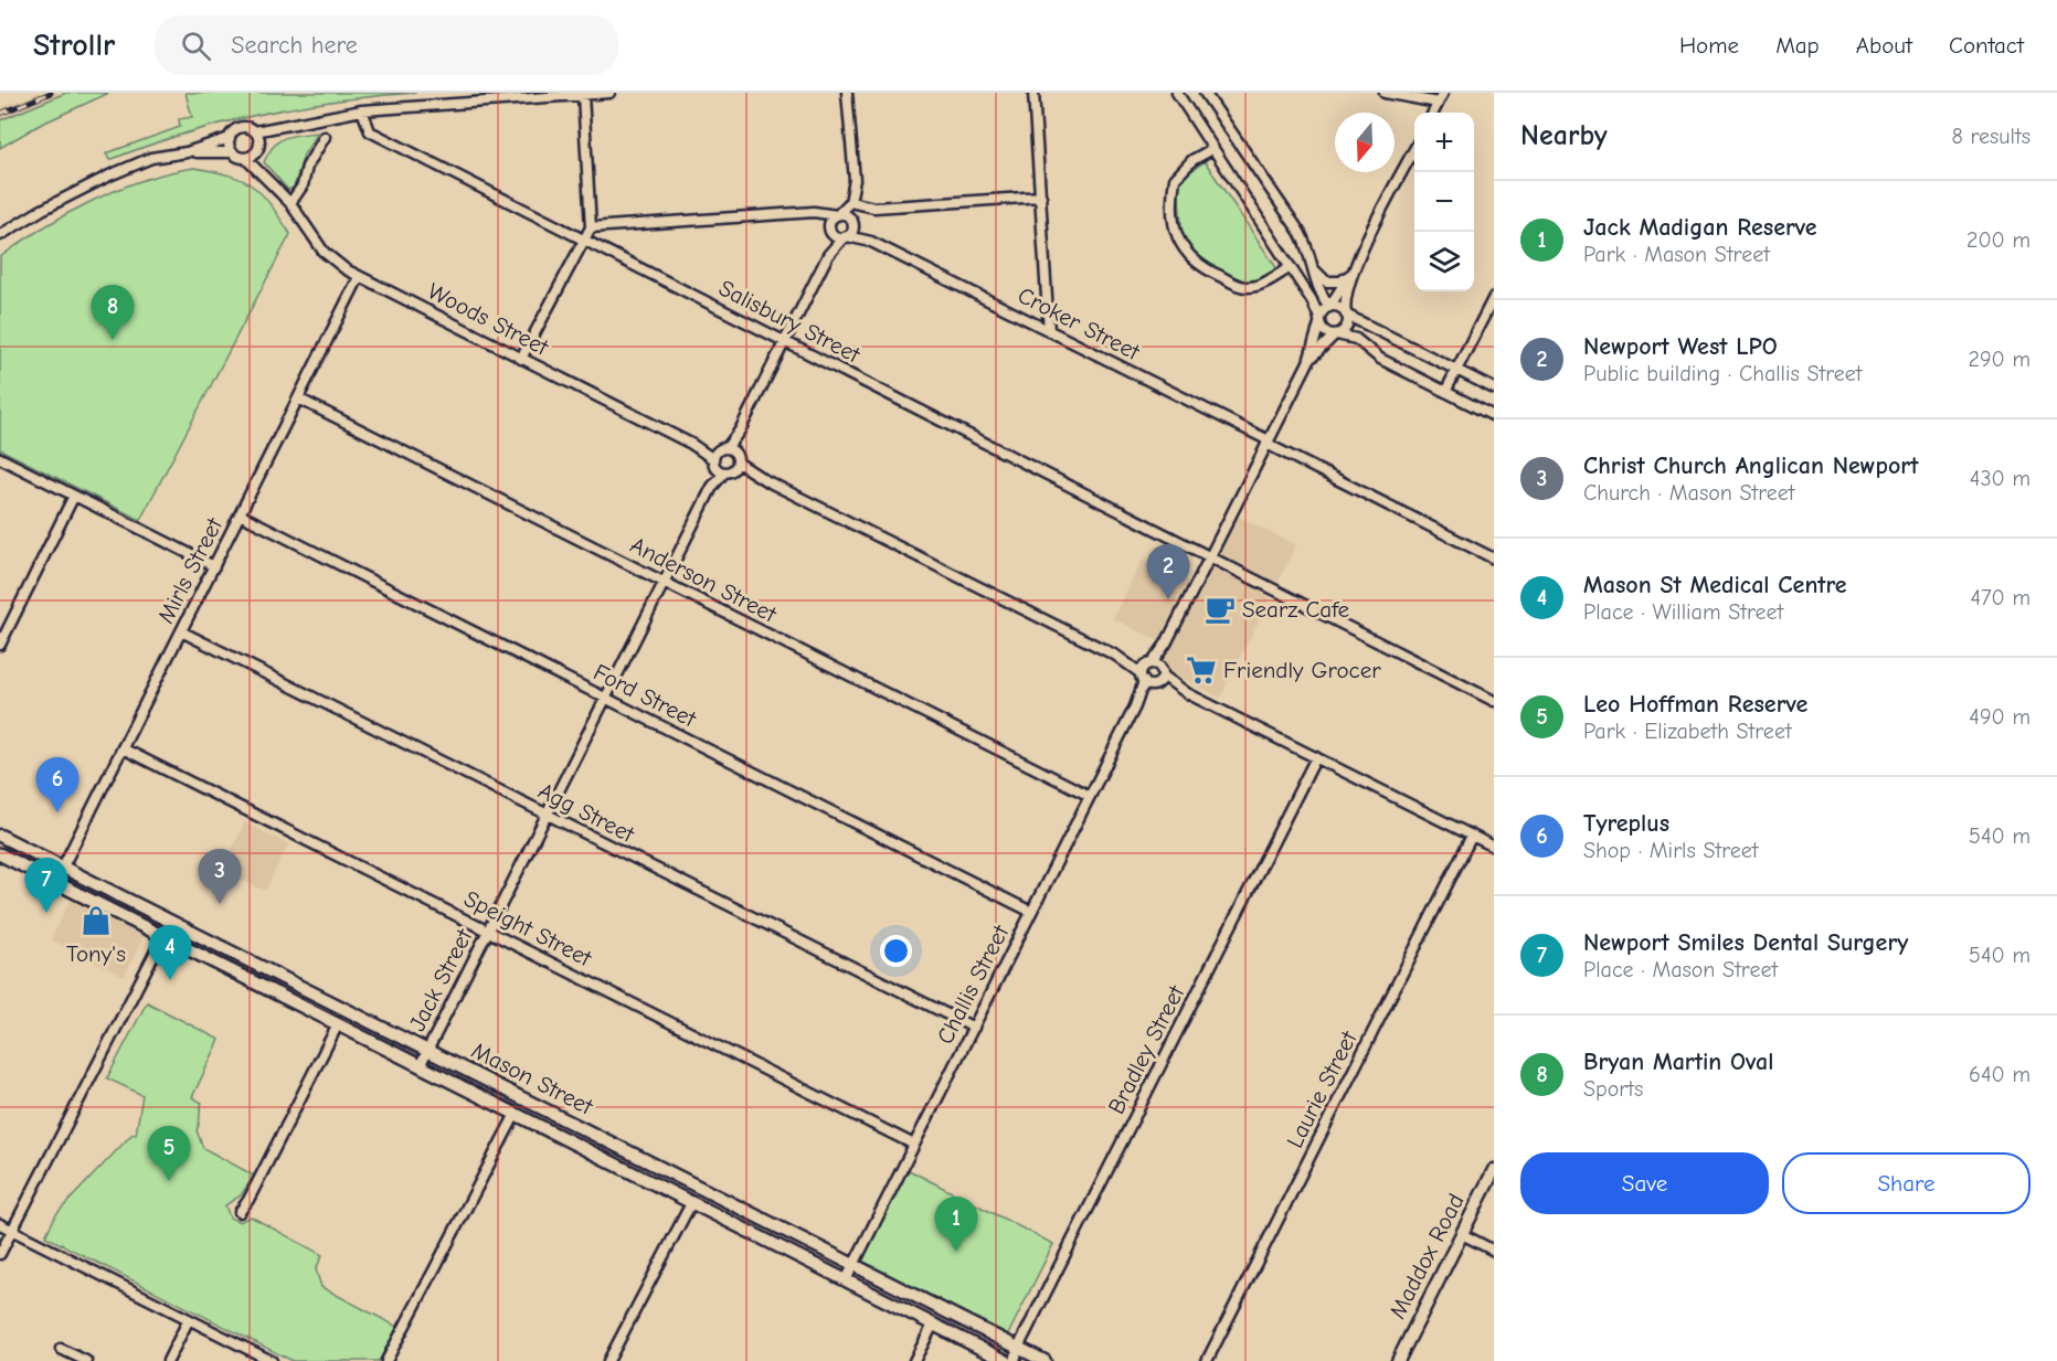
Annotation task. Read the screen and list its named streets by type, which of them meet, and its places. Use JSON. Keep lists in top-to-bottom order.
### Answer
{
  "streets": {
    "street": [
      "Woods Street",
      "Salisbury Street",
      "Croker Street",
      "Mirls Street",
      "Anderson Street",
      "Ford Street",
      "Agg Street",
      "Speight Street",
      "Jack Street",
      "Challis Street",
      "Bradley Street",
      "Mason Street",
      "Laurie Street",
      "Maddox Road"
    ]
  },
  "crossings": [
    ["Woods Street", "Mirls Street"],
    ["Woods Street", "Jack Street"],
    ["Woods Street", "Challis Street"],
    ["Woods Street", "Bradley Street"],
    ["Woods Street", "Laurie Street"],
    ["Salisbury Street", "Jack Street"],
    ["Salisbury Street", "Challis Street"],
    ["Croker Street", "Jack Street"],
    ["Croker Street", "Challis Street"],
    ["Mirls Street", "Anderson Street"],
    ["Mirls Street", "Ford Street"],
    ["Mirls Street", "Agg Street"],
    ["Mirls Street", "Speight Street"],
    ["Mirls Street", "Mason Street"],
    ["Anderson Street", "Jack Street"],
    ["Anderson Street", "Challis Street"],
    ["Ford Street", "Jack Street"],
    ["Ford Street", "Challis Street"],
    ["Agg Street", "Jack Street"],
    ["Agg Street", "Challis Street"],
    ["Speight Street", "Jack Street"],
    ["Speight Street", "Challis Street"],
    ["Jack Street", "Mason Street"],
    ["Challis Street", "Mason Street"],
    ["Bradley Street", "Mason Street"]
  ],
  "places": {
    "cafe": ["Searz Cafe"],
    "supermarket": ["Friendly Grocer"],
    "shop": ["Tony's"]
  },
  "north": "bottom",
  "page": {
    "header": "Strollr",
    "search": "Search here",
    "nav": [
      "Home",
      "Map",
      "About",
      "Contact"
    ],
    "heading": ["Nearby", "8 results"],
    "map_buttons": ["+", "−"],
    "list": [
      {
        "mark": "1",
        "name": "Jack Madigan Reserve",
        "note": "Park · Mason Street",
        "value": "200 m"
      },
      {
        "mark": "2",
        "name": "Newport West LPO",
        "note": "Public building · Challis Street",
        "value": "290 m"
      },
      {
        "mark": "3",
        "name": "Christ Church Anglican Newport",
        "note": "Church · Mason Street",
        "value": "430 m"
      },
      {
        "mark": "4",
        "name": "Mason St Medical Centre",
        "note": "Place · William Street",
        "value": "470 m"
      },
      {
        "mark": "5",
        "name": "Leo Hoffman Reserve",
        "note": "Park · Elizabeth Street",
        "value": "490 m"
      },
      {
        "mark": "6",
        "name": "Tyreplus",
        "note": "Shop · Mirls Street",
        "value": "540 m"
      },
      {
        "mark": "7",
        "name": "Newport Smiles Dental Surgery",
        "note": "Place · Mason Street",
        "value": "540 m"
      },
      {
        "mark": "8",
        "name": "Bryan Martin Oval",
        "note": "Sports",
        "value": "640 m"
      }
    ],
    "pins": [
      "8",
      "2",
      "6",
      "3",
      "7",
      "4",
      "5",
      "1"
    ],
    "buttons": ["Save", "Share"]
  }
}
